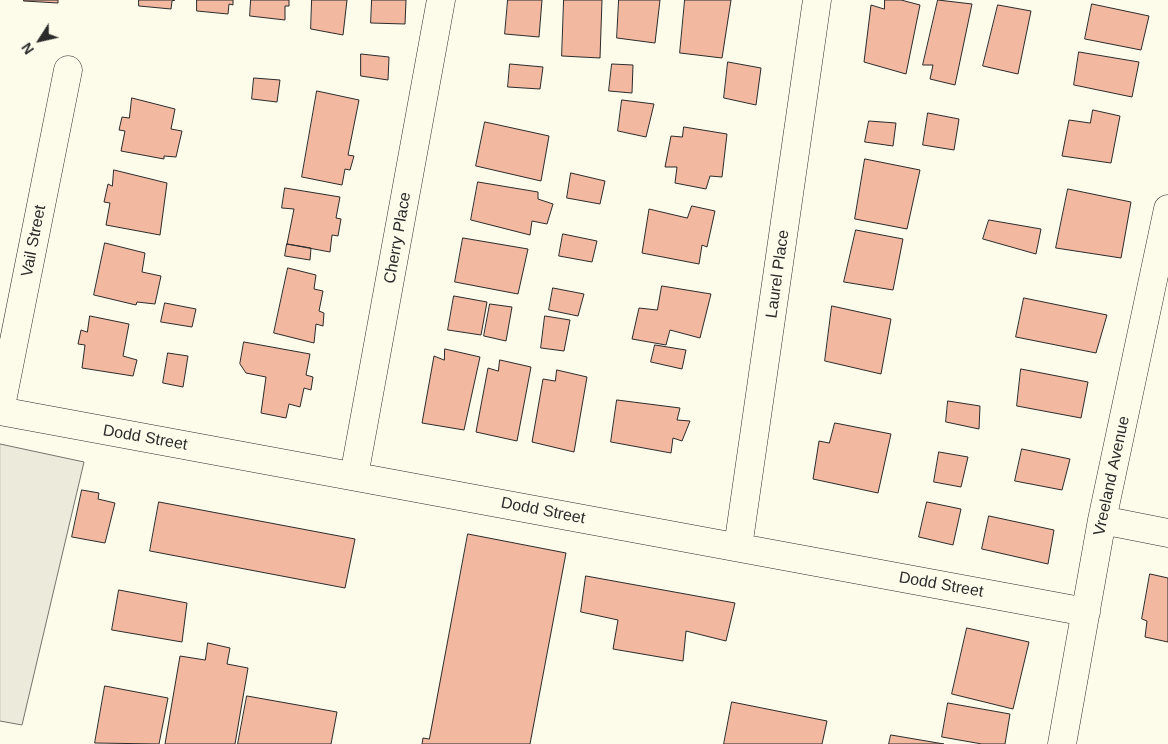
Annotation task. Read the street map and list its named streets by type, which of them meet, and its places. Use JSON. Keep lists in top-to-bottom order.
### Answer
{
  "streets": {
    "street": [
      "Cherry Place",
      "Vail Street",
      "Laurel Place",
      "Dodd Street",
      "Vreeland Avenue"
    ]
  },
  "crossings": [
    ["Cherry Place", "Dodd Street"],
    ["Vail Street", "Dodd Street"],
    ["Laurel Place", "Dodd Street"],
    ["Dodd Street", "Vreeland Avenue"]
  ],
  "north": "bottom left"
}
